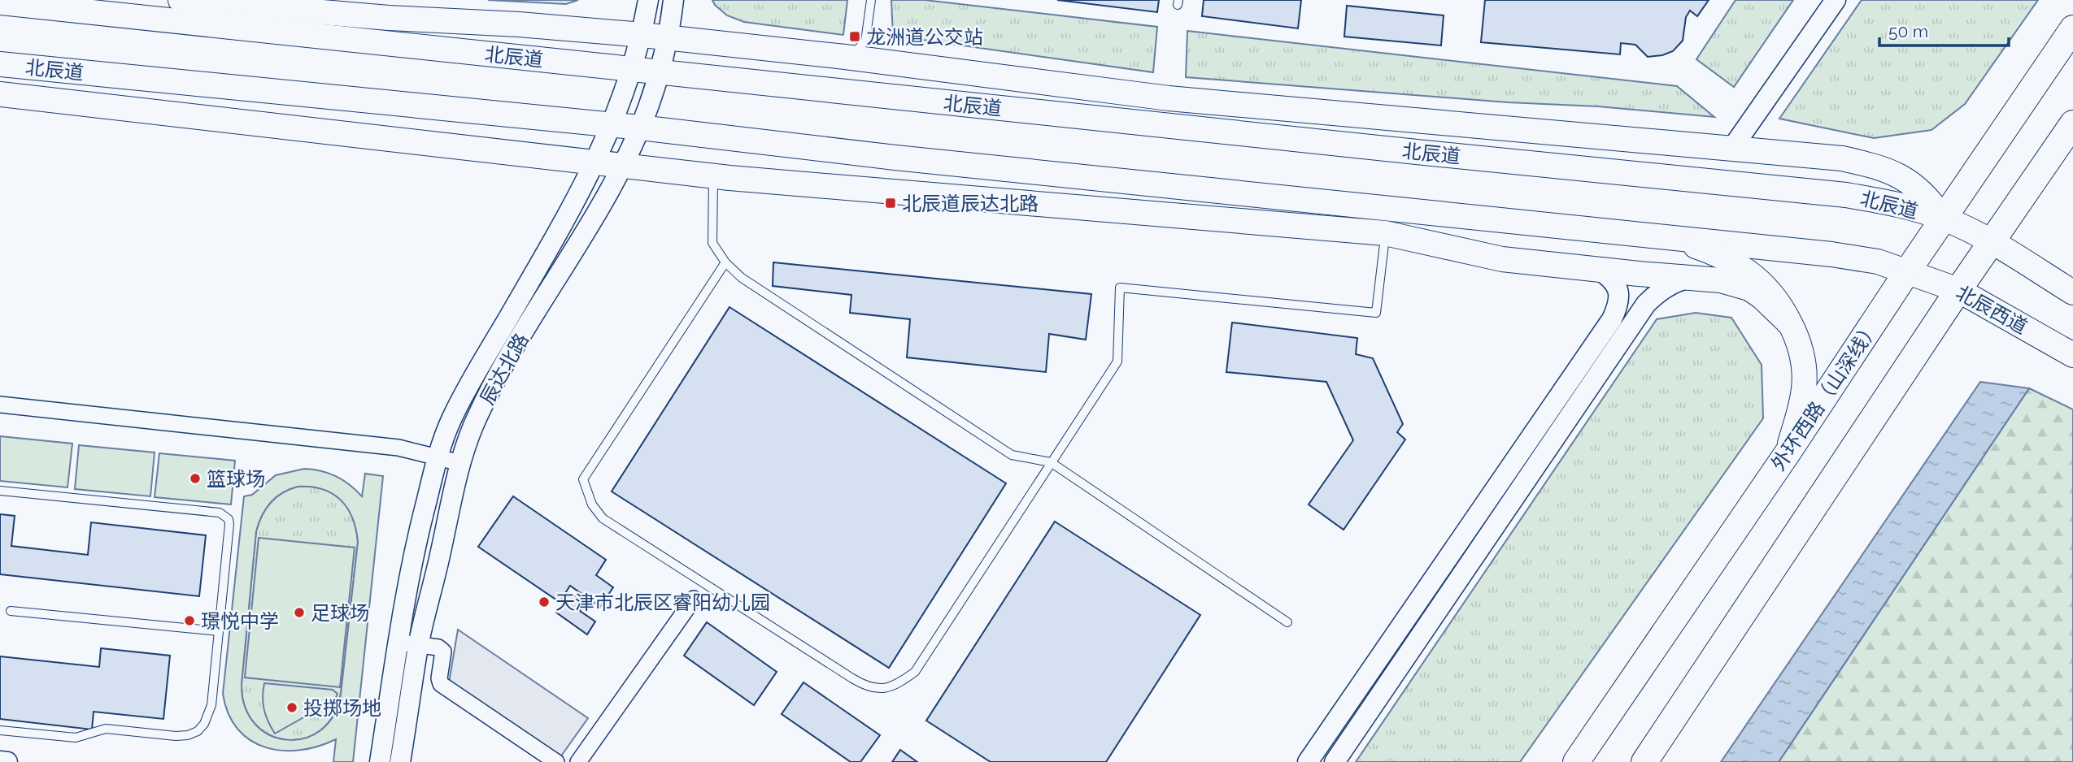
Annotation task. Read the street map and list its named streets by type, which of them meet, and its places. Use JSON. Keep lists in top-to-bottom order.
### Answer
{
  "streets": {
    "highway": ["外环西路（山深线）"],
    "main road": ["北辰道", "北辰西道"],
    "street": ["辰达北路"]
  },
  "crossings": [
    ["北辰道", "北辰西道"],
    ["北辰道", "辰达北路"],
    ["北辰道", "外环西路（山深线）"],
    ["北辰西道", "外环西路（山深线）"]
  ],
  "places": {
    "transit": ["龙洲道公交站", "北辰道辰达北路"],
    "other": [
      "篮球场",
      "天津市北辰区睿阳幼儿园",
      "足球场",
      "璟悦中学",
      "投掷场地"
    ]
  },
  "scale_bar": "50 m"
}
